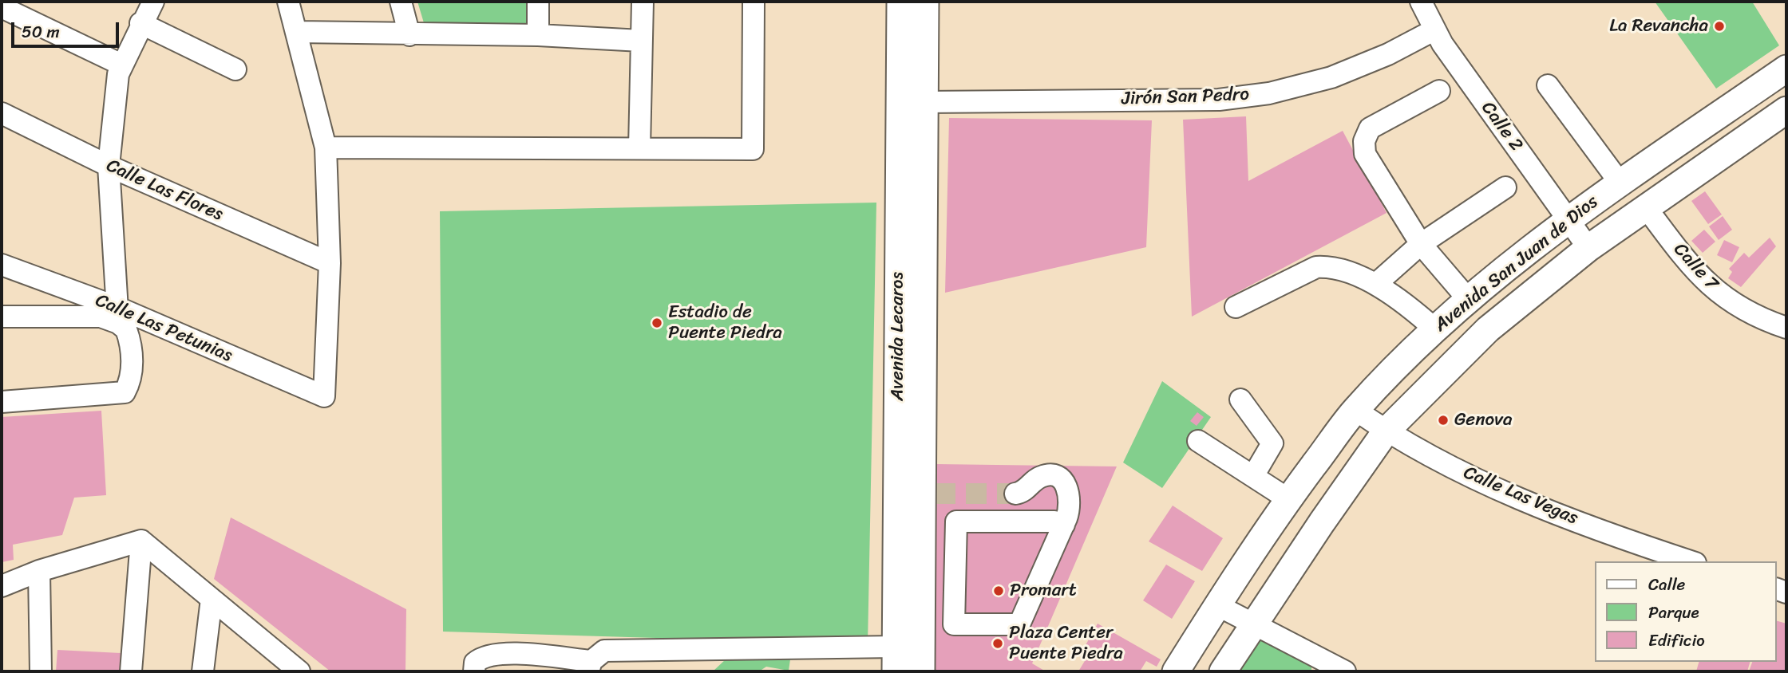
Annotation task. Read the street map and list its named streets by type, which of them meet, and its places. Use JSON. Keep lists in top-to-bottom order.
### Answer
{
  "streets": {
    "main road": ["Avenida San Juan de Dios", "Avenida Lecaros"],
    "street": [
      "Jirón San Pedro",
      "Calle 2",
      "Calle Las Flores",
      "Calle 7",
      "Calle Las Petunias",
      "Calle Las Vegas"
    ]
  },
  "crossings": [
    ["Jirón San Pedro", "Calle 2"],
    ["Jirón San Pedro", "Avenida Lecaros"],
    ["Calle 2", "Avenida San Juan de Dios"],
    ["Calle Las Flores", "Calle Las Petunias"],
    ["Avenida San Juan de Dios", "Calle 7"],
    ["Avenida San Juan de Dios", "Calle Las Vegas"]
  ],
  "places": [
    "La Revancha",
    "Estadio de Puente Piedra",
    "Genova",
    "Promart",
    "Plaza Center Puente Piedra"
  ],
  "legend": ["Calle", "Parque", "Edificio"],
  "scale_bar": "50 m"
}
